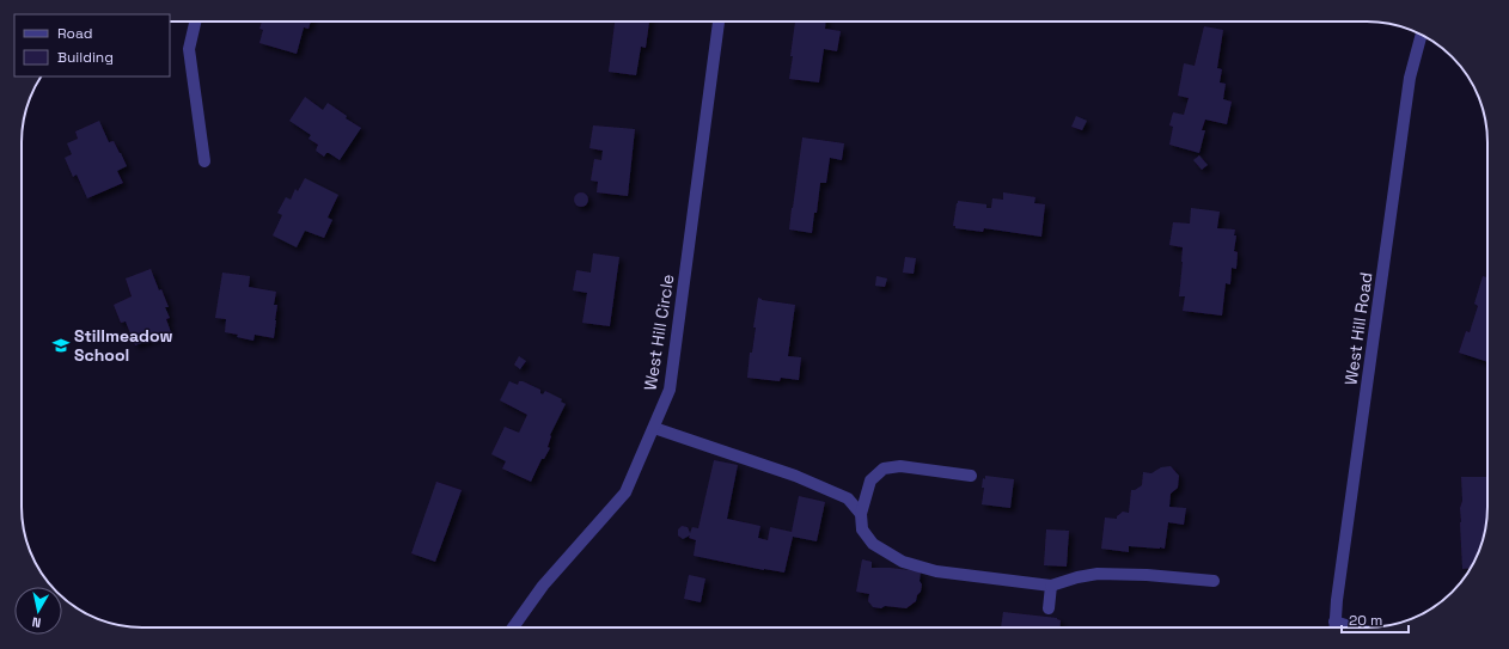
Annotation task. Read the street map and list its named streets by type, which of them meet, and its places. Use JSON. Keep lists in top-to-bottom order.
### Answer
{
  "streets": {
    "street": ["West Hill Road", "West Hill Circle"]
  },
  "places": {
    "school or university": ["Stillmeadow School"]
  },
  "legend": ["Road", "Building"],
  "scale_bar": "20 m",
  "north": "bottom"
}
